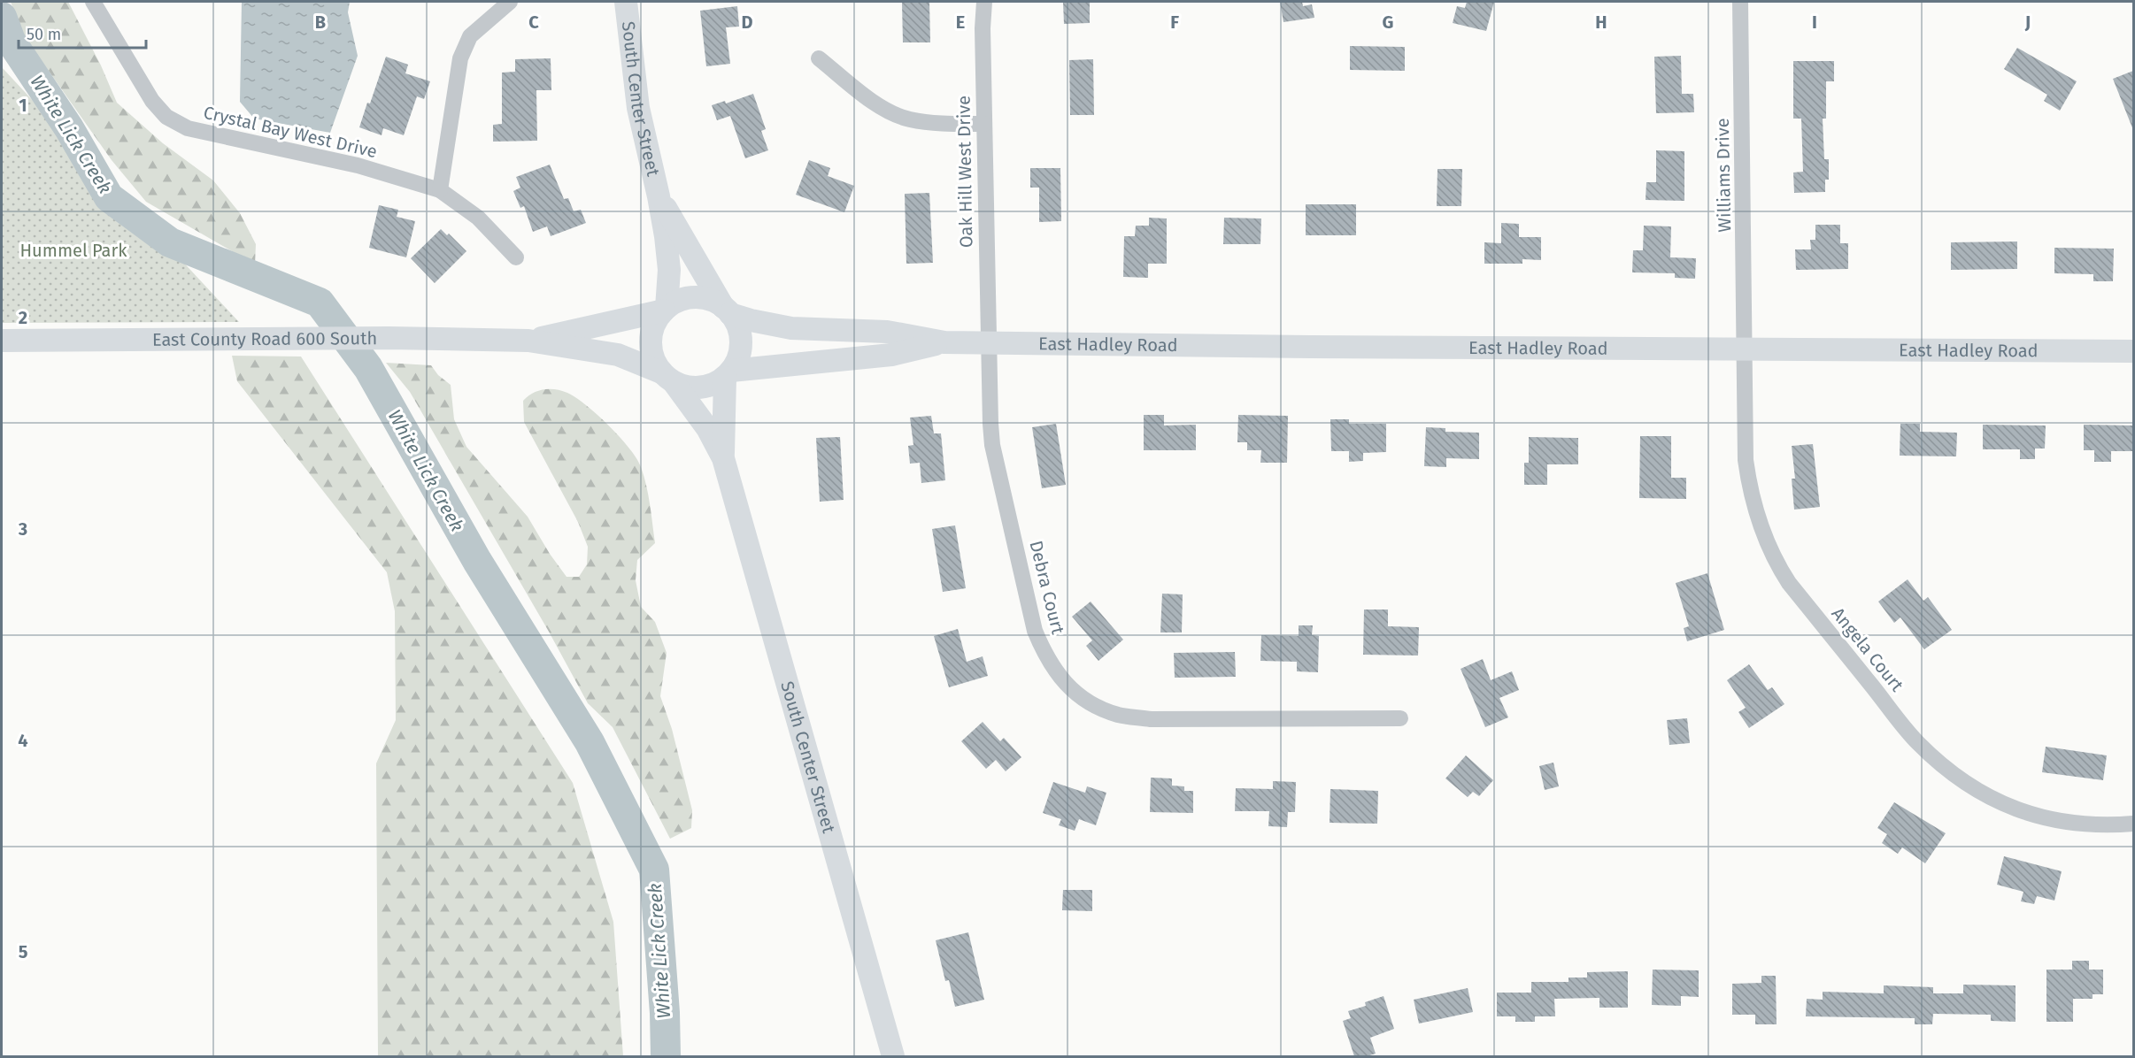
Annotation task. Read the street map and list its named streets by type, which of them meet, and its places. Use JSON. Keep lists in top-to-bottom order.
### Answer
{
  "streets": {
    "street": [
      "South Center Street",
      "Crystal Bay West Drive",
      "Oak Hill West Drive",
      "Williams Drive",
      "East County Road 600 South",
      "East Hadley Road",
      "Debra Court",
      "Angela Court"
    ]
  },
  "crossings": [
    ["South Center Street", "East County Road 600 South"],
    ["South Center Street", "East Hadley Road"],
    ["Oak Hill West Drive", "East Hadley Road"],
    ["Oak Hill West Drive", "Debra Court"],
    ["Williams Drive", "East Hadley Road"],
    ["Williams Drive", "Angela Court"],
    ["East County Road 600 South", "East Hadley Road"],
    ["East Hadley Road", "Debra Court"],
    ["East Hadley Road", "Angela Court"]
  ],
  "water": ["White Lick Creek"],
  "parks": ["Hummel Park"],
  "scale_bar": "50 m",
  "grid": {
    "columns": [
      "B",
      "C",
      "D",
      "E",
      "F",
      "G",
      "H",
      "I",
      "J"
    ],
    "rows": [
      "1",
      "2",
      "3",
      "4",
      "5"
    ]
  }
}
